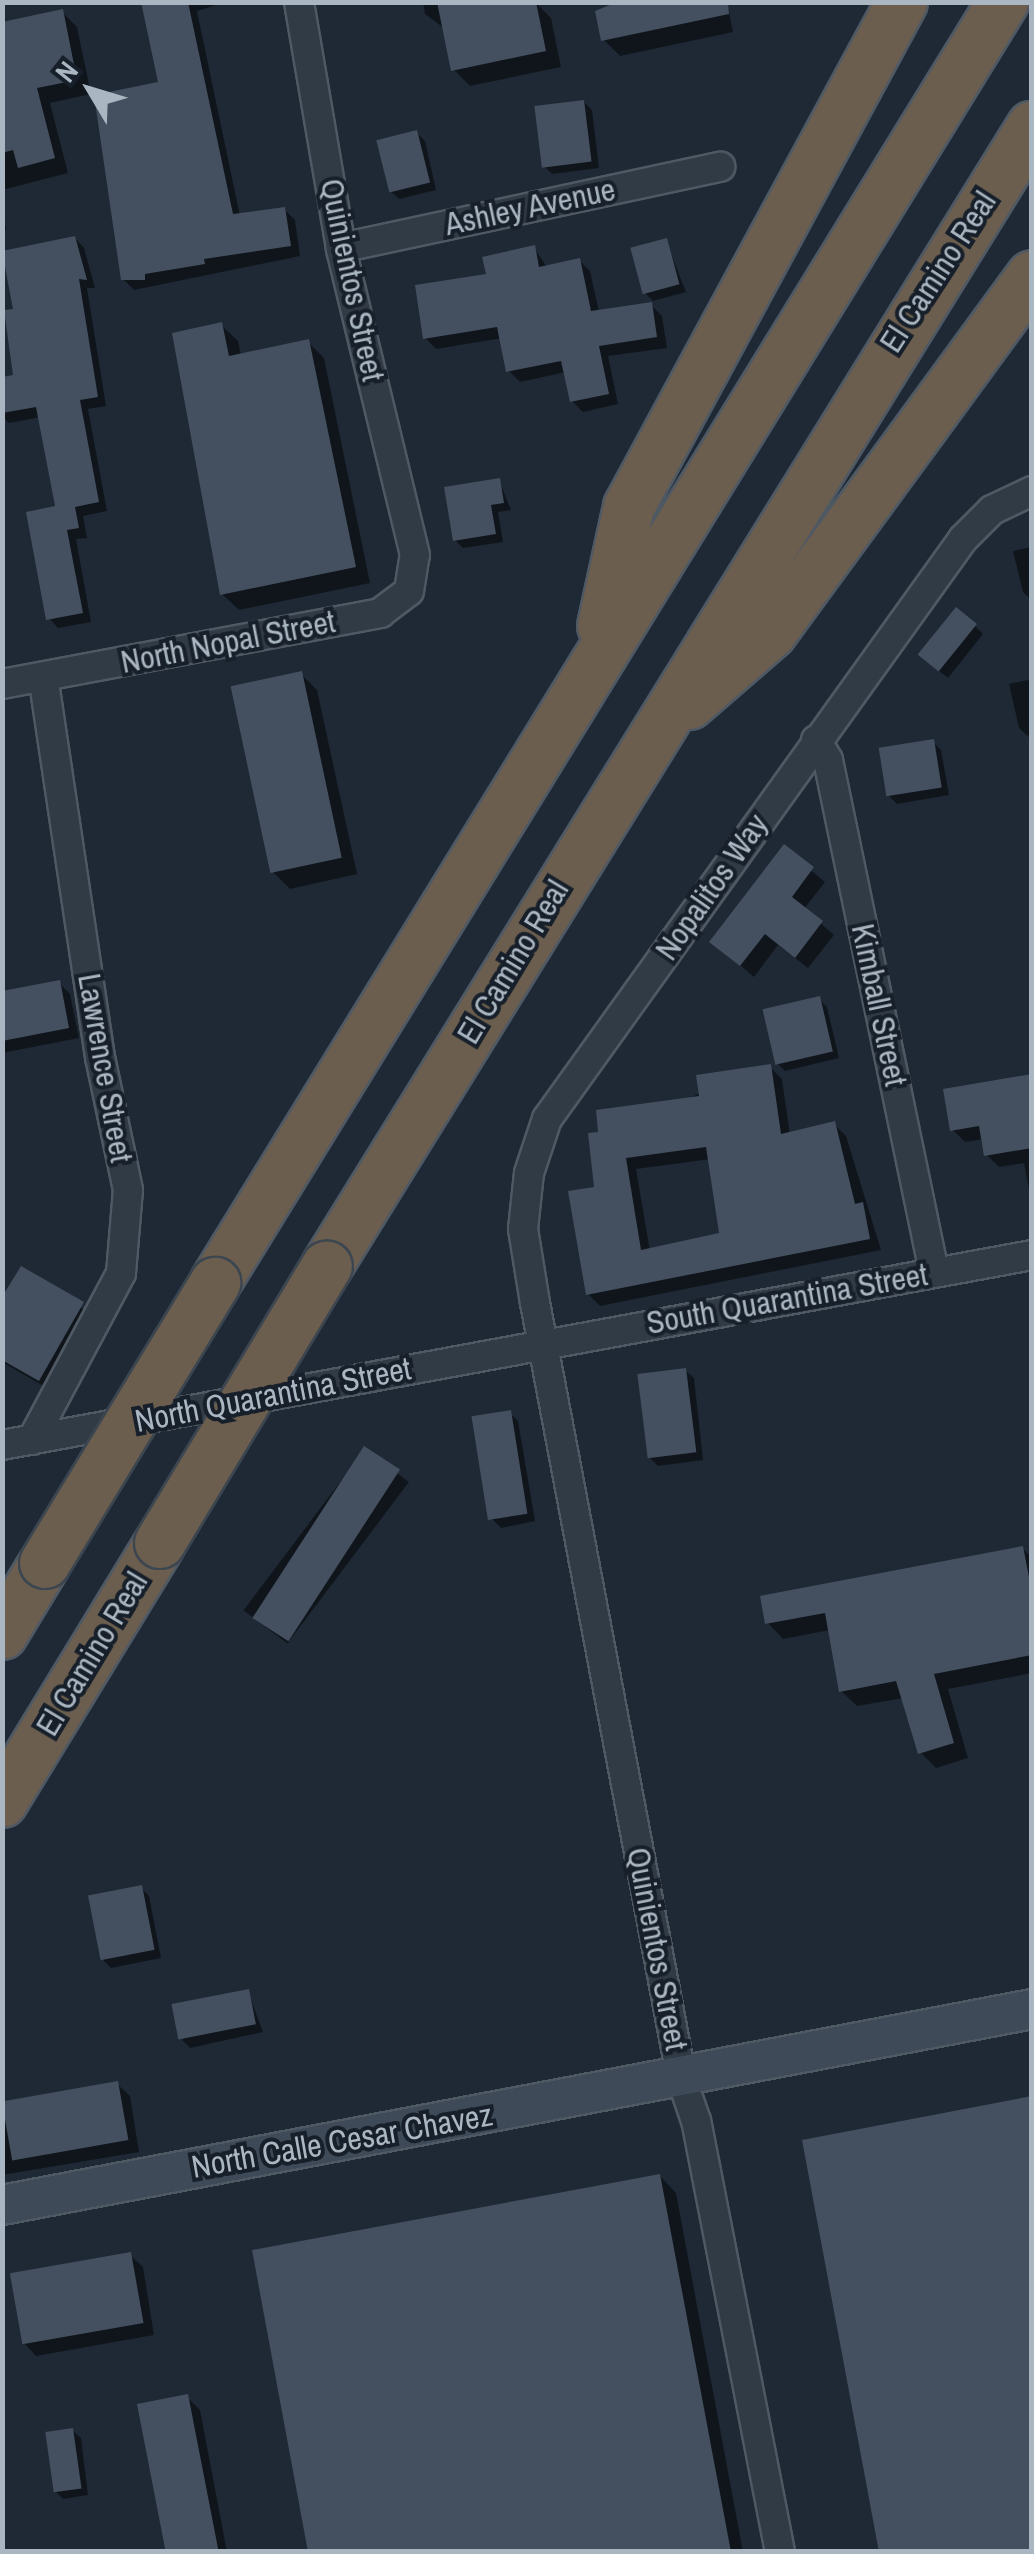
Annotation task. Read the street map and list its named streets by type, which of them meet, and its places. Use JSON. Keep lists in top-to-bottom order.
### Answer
{
  "streets": {
    "highway": ["El Camino Real"],
    "street": [
      "Ashley Avenue",
      "Quinientos Street",
      "North Nopal Street",
      "Nopalitos Way",
      "Kimball Street",
      "Lawrence Street",
      "South Quarantina Street",
      "North Quarantina Street",
      "North Calle Cesar Chavez"
    ]
  },
  "crossings": [
    ["Ashley Avenue", "Quinientos Street"],
    ["Quinientos Street", "North Nopal Street"],
    ["Quinientos Street", "Nopalitos Way"],
    ["Quinientos Street", "South Quarantina Street"],
    ["Quinientos Street", "North Quarantina Street"],
    ["Quinientos Street", "North Calle Cesar Chavez"],
    ["North Nopal Street", "Lawrence Street"],
    ["Nopalitos Way", "Kimball Street"],
    ["Nopalitos Way", "South Quarantina Street"],
    ["Nopalitos Way", "North Quarantina Street"],
    ["Kimball Street", "South Quarantina Street"],
    ["Lawrence Street", "North Quarantina Street"],
    ["South Quarantina Street", "North Quarantina Street"]
  ],
  "north": "top left"
}
